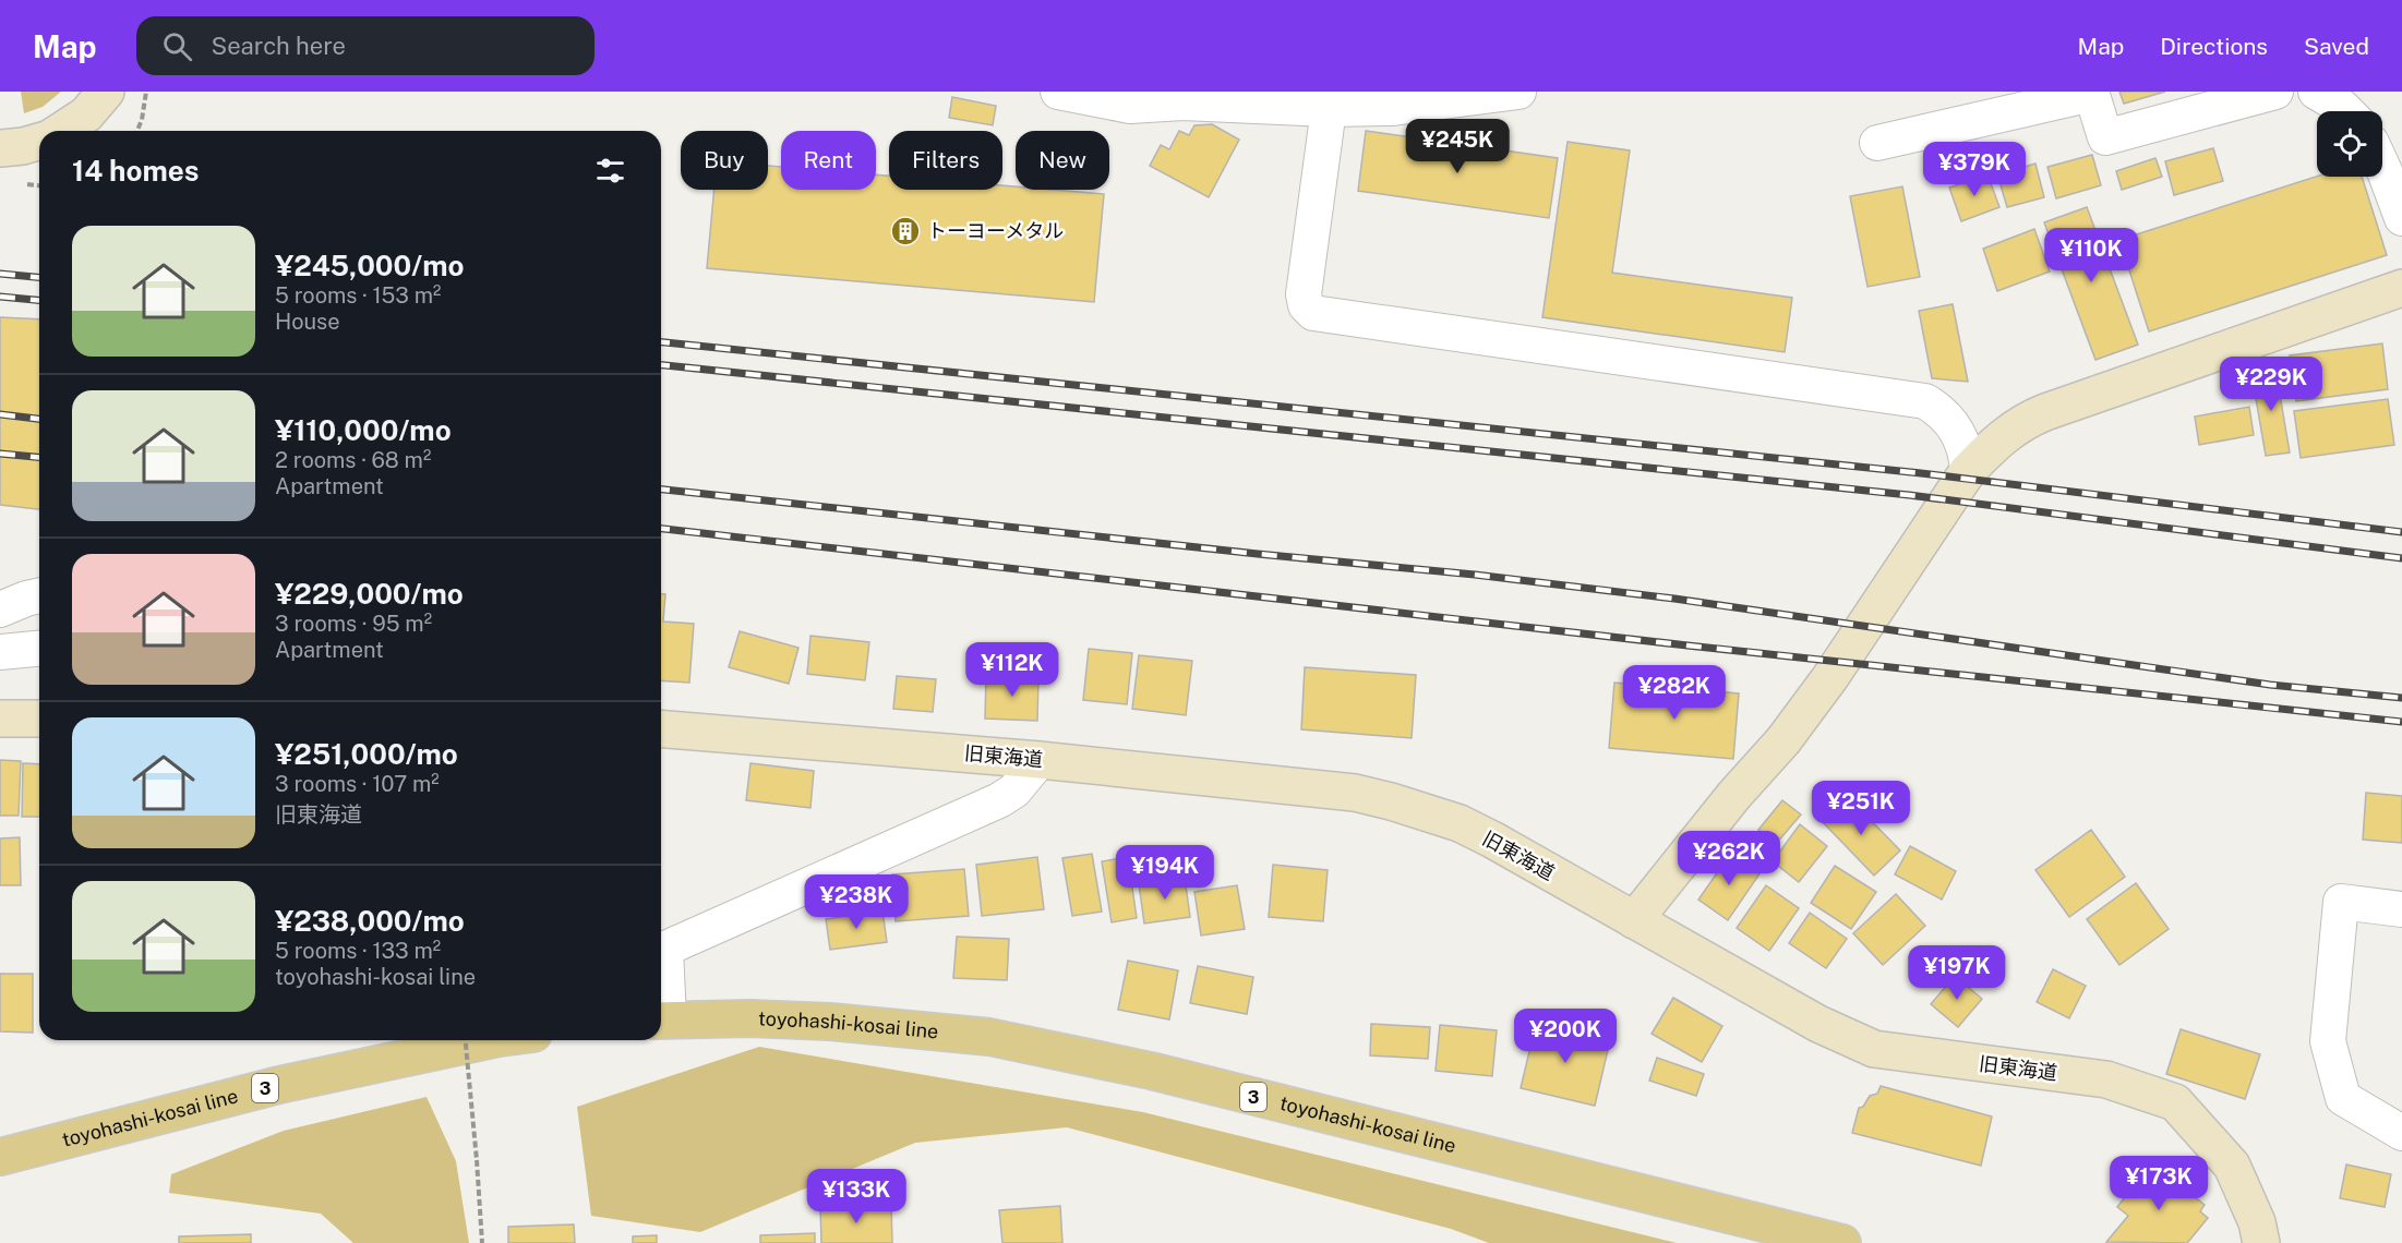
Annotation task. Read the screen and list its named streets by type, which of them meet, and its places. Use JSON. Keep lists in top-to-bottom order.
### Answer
{
  "streets": {
    "main road": ["toyohashi-kosai line", "3"],
    "street": ["旧東海道"]
  },
  "places": {
    "building": ["トーヨーメタル"]
  },
  "page": {
    "header": "Map",
    "search": "Search here",
    "nav": ["Map", "Directions", "Saved"],
    "price": [
      "¥245K",
      "¥379K",
      "¥110K",
      "¥229K",
      "¥112K",
      "¥282K",
      "¥251K",
      "¥262K",
      "¥194K",
      "¥238K",
      "¥197K",
      "¥200K",
      "¥173K",
      "¥133K"
    ],
    "chip": [
      "Buy",
      "Rent",
      "Filters",
      "New"
    ],
    "heading": "14 homes",
    "list": [
      {
        "name": "¥245,000/mo",
        "note": "5 rooms · 153 m² · House"
      },
      {
        "name": "¥110,000/mo",
        "note": "2 rooms · 68 m² · Apartment"
      },
      {
        "name": "¥229,000/mo",
        "note": "3 rooms · 95 m² · Apartment"
      },
      {
        "name": "¥251,000/mo",
        "note": "3 rooms · 107 m² · 旧東海道"
      },
      {
        "name": "¥238,000/mo",
        "note": "5 rooms · 133 m² · toyohashi-kosai line"
      }
    ]
  }
}
